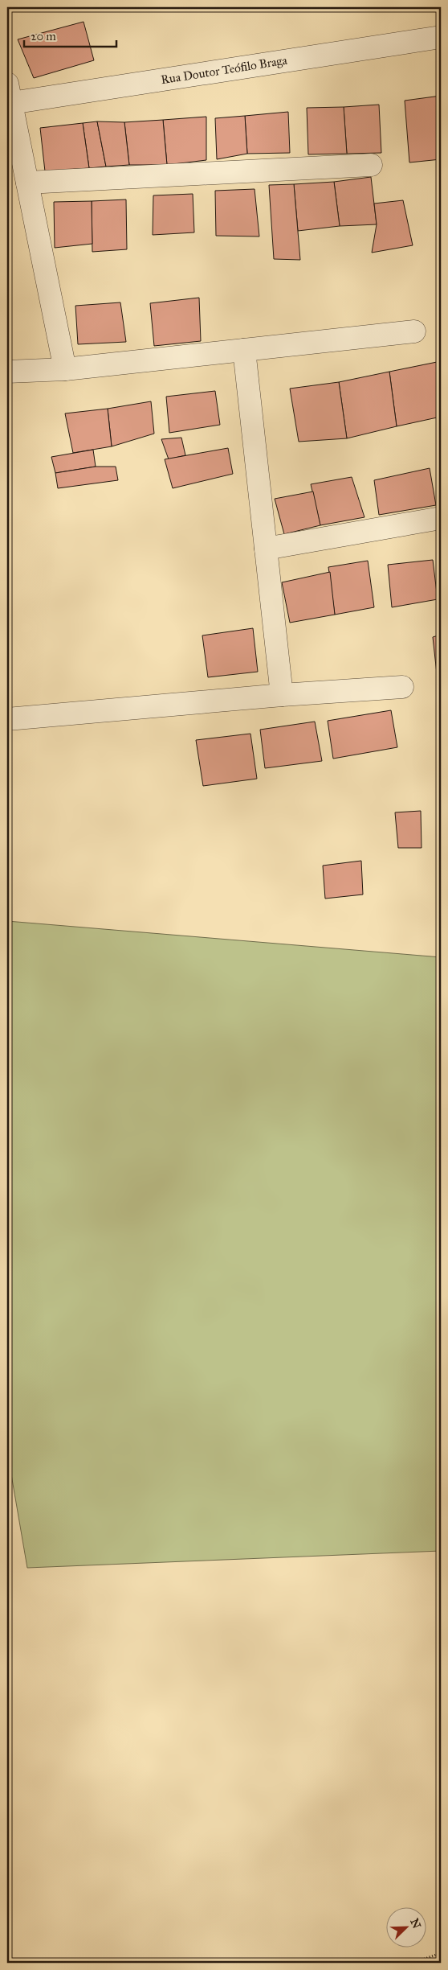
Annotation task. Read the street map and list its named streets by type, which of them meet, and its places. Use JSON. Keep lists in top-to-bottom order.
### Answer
{
  "streets": {
    "street": ["Rua Doutor Teófilo Braga"]
  },
  "scale_bar": "20 m",
  "north": "top right"
}
